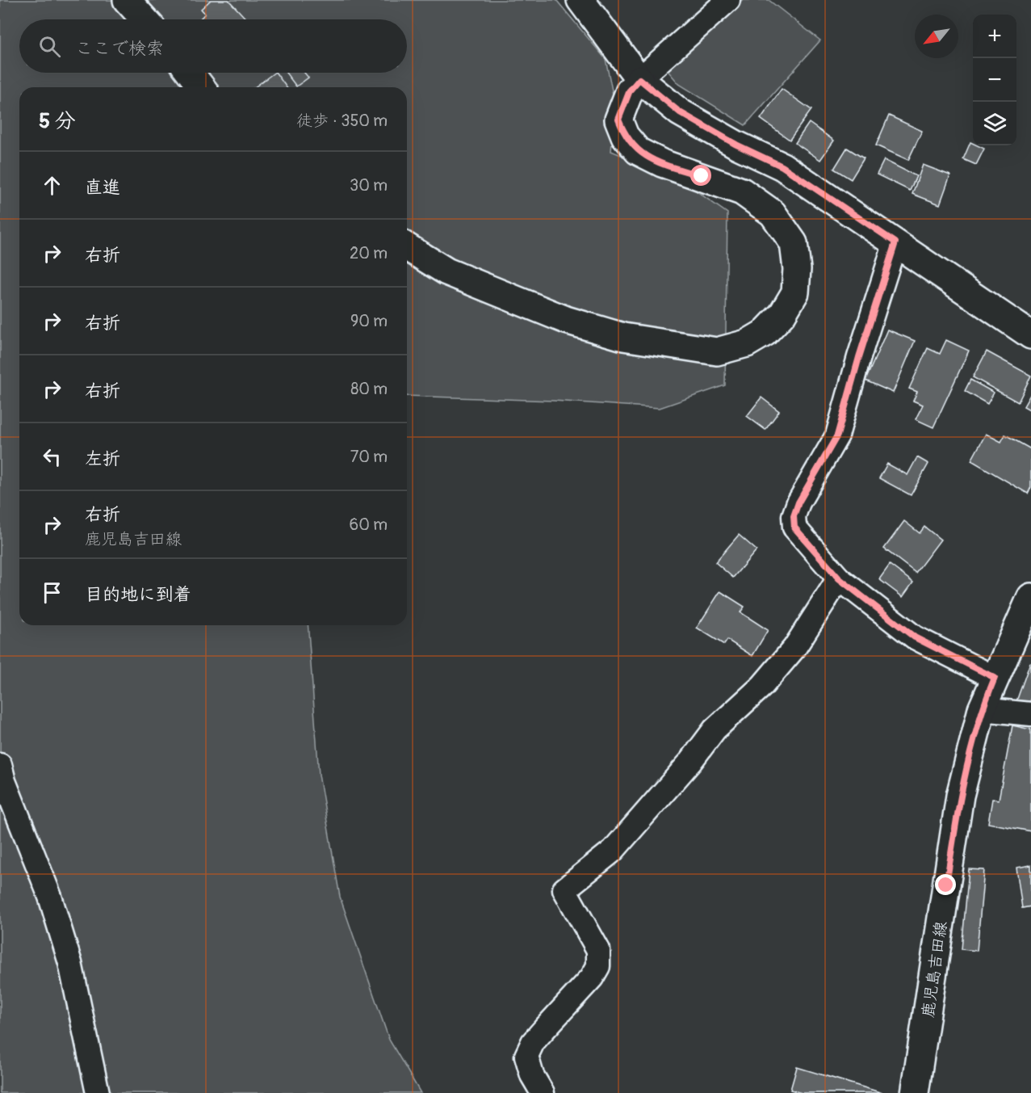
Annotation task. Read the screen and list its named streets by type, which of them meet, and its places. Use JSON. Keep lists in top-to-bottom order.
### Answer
{
  "streets": {
    "street": ["鹿児島吉田線"]
  },
  "north": "bottom left",
  "page": {
    "map_buttons": ["+", "−"],
    "search": "ここで検索",
    "heading": ["5 分", "徒歩 · 350 m"],
    "list": [
      ["直進", "30 m"],
      ["右折", "20 m"],
      ["右折", "90 m"],
      ["右折", "80 m"],
      ["左折", "70 m"],
      ["右折", "鹿児島吉田線", "60 m"],
      "目的地に到着"
    ]
  }
}
